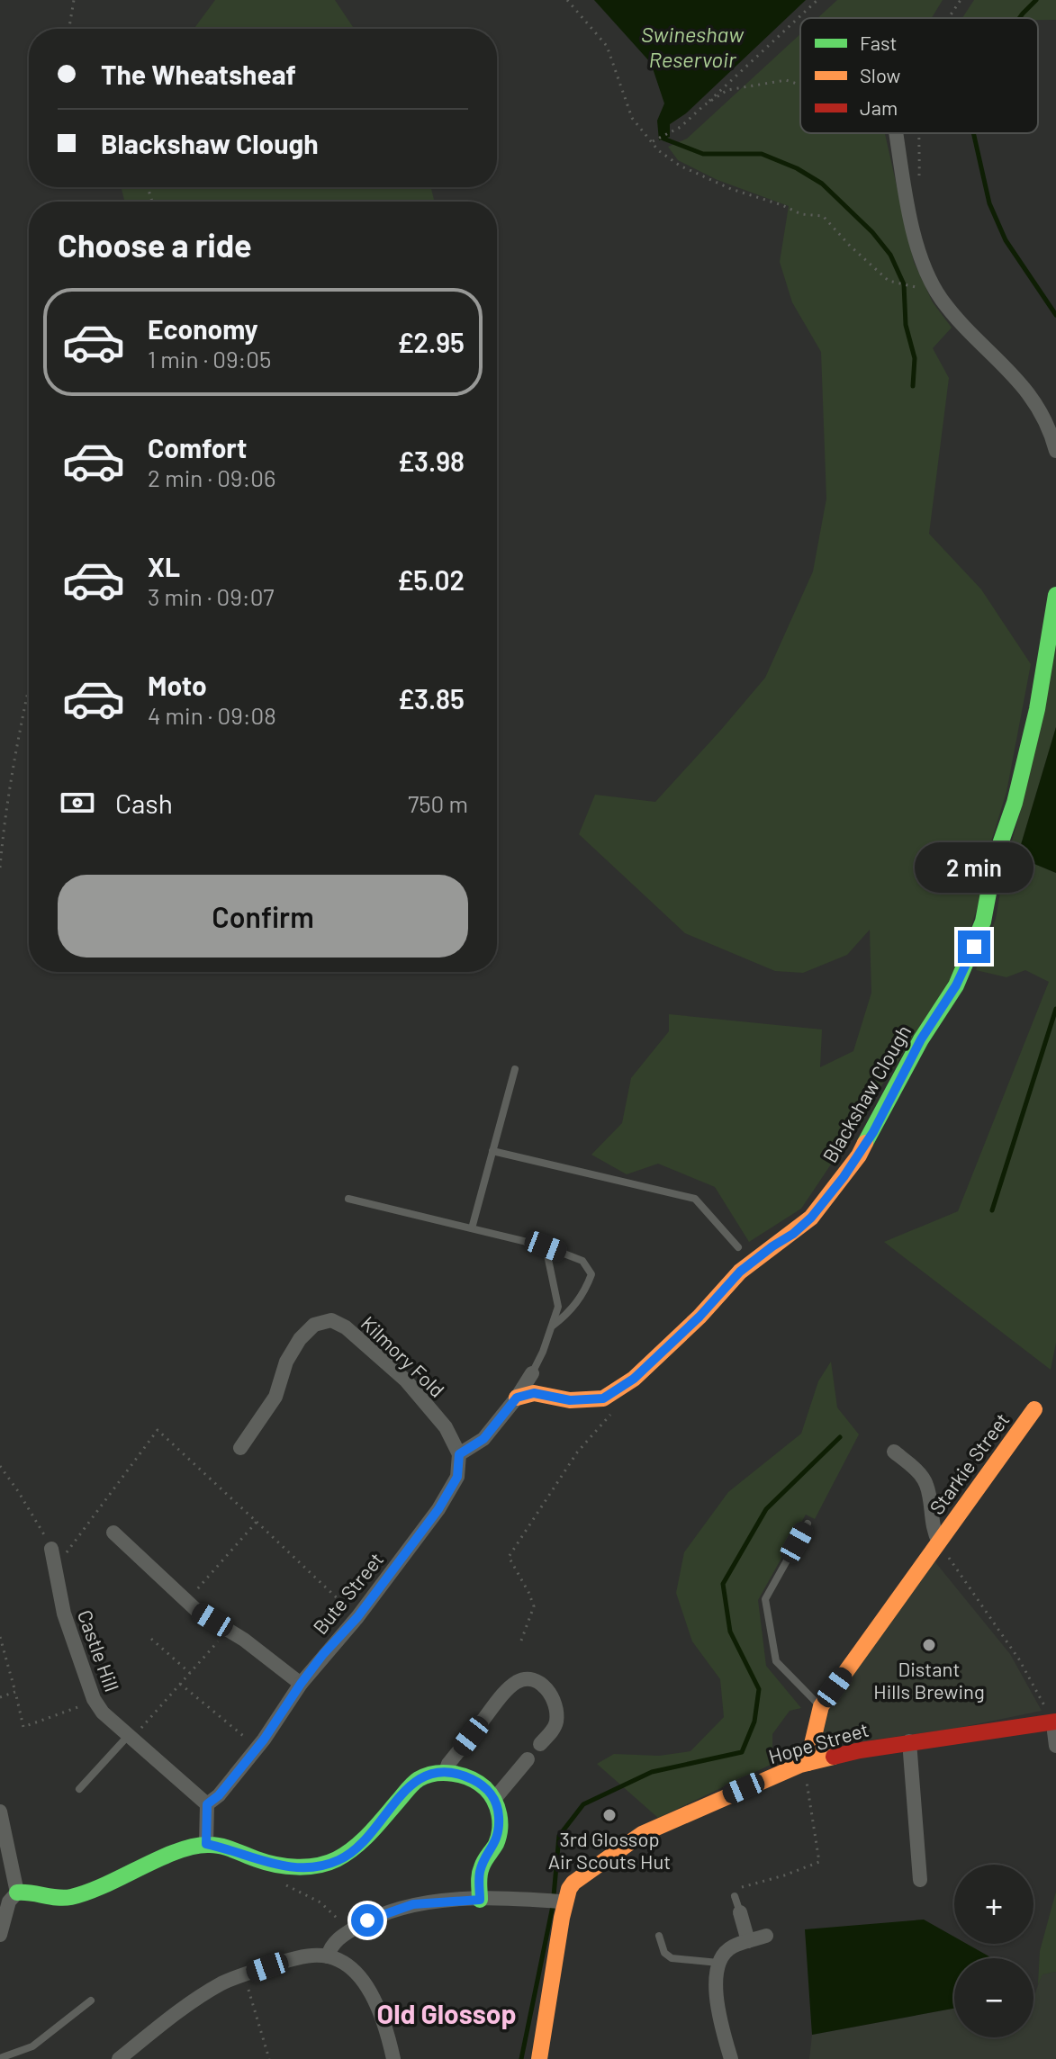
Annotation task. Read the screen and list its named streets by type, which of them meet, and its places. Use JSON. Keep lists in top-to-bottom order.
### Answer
{
  "streets": {
    "street": [
      "Blackshaw Clough",
      "Kilmory Fold",
      "Starkie Street",
      "Bute Street",
      "Castle Hill",
      "Hope Street"
    ]
  },
  "crossings": [
    ["Kilmory Fold", "Bute Street"],
    ["Bute Street", "Castle Hill"]
  ],
  "districts": ["Old Glossop"],
  "water": ["Swineshaw Reservoir"],
  "places": ["Distant Hills Brewing", "3rd Glossop Air Scouts Hut"],
  "legend": ["Fast", "Slow", "Jam"],
  "page": {
    "banner": ["The Wheatsheaf", "Blackshaw Clough"],
    "heading": "Choose a ride",
    "list": [
      {
        "name": "Economy",
        "note": "1 min · 09:05",
        "value": "£2.95"
      },
      {
        "name": "Comfort",
        "note": "2 min · 09:06",
        "value": "£3.98"
      },
      {
        "name": "XL",
        "note": "3 min · 09:07",
        "value": "£5.02"
      },
      {
        "name": "Moto",
        "note": "4 min · 09:08",
        "value": "£3.85"
      }
    ],
    "pay": ["Cash", "750 m"],
    "bubble": "2 min",
    "buttons": "Confirm",
    "map_buttons": ["+", "−"]
  }
}
